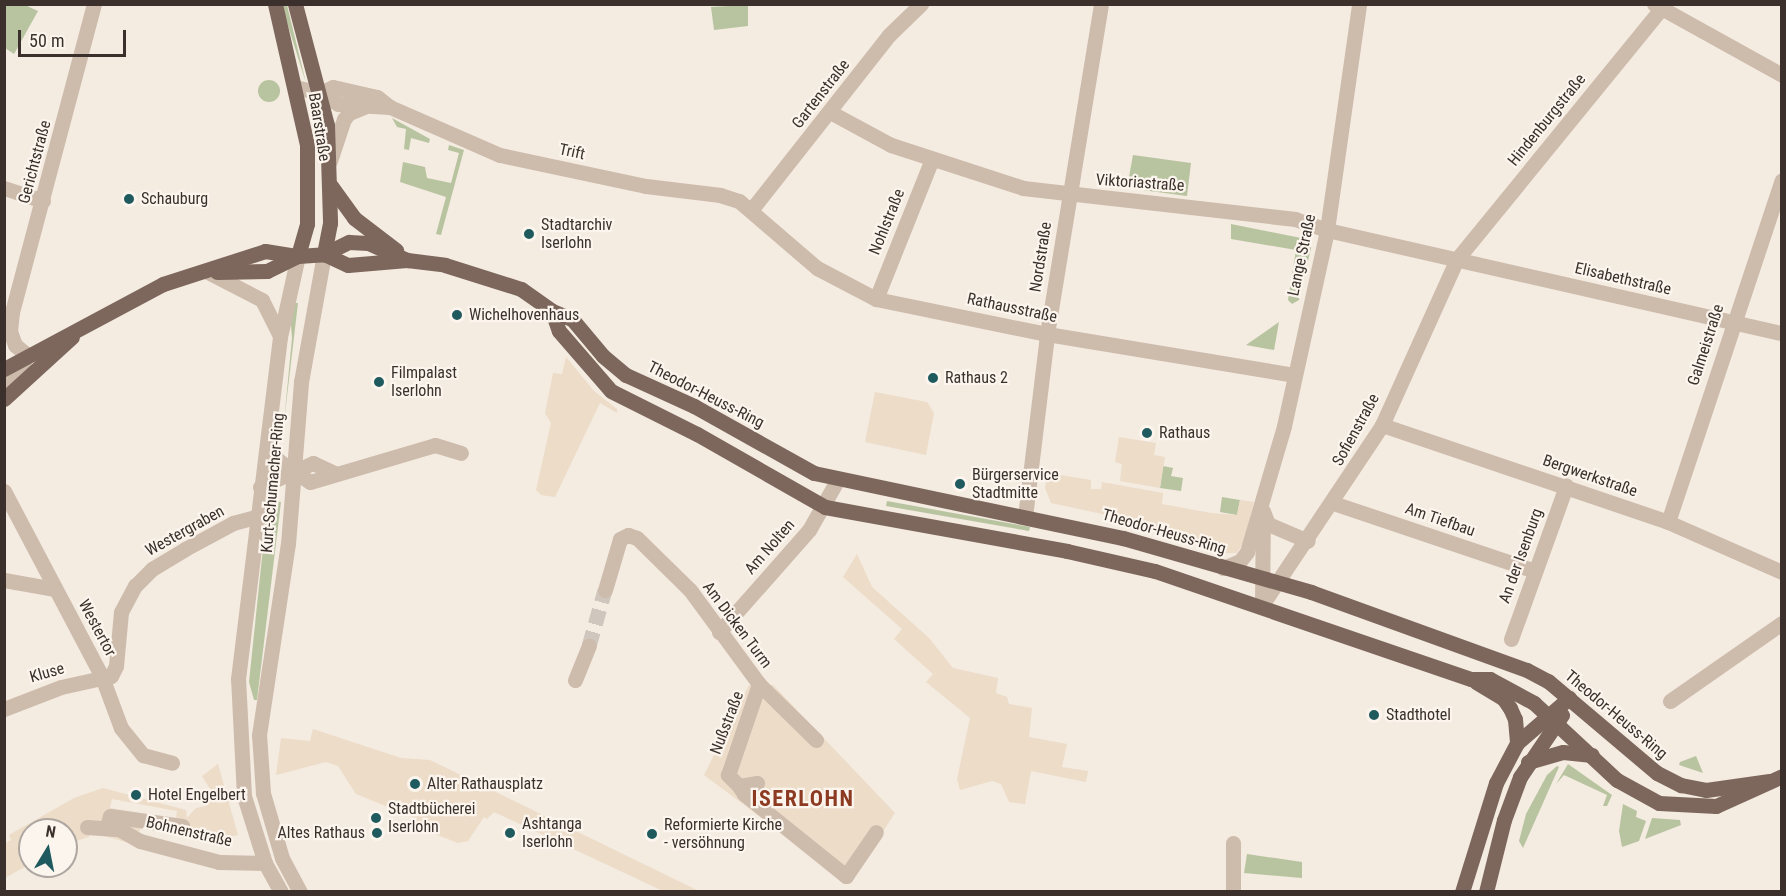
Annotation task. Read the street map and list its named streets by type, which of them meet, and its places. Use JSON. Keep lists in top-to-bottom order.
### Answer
{
  "streets": {
    "main road": ["Baarstraße", "Theodor-Heuss-Ring"],
    "street": [
      "Gartenstraße",
      "Hindenburgstraße",
      "Trift",
      "Gerichtstraße",
      "Viktoriastraße",
      "Nohlstraße",
      "Lange Straße",
      "Nordstraße",
      "Elisabethstraße",
      "Rathausstraße",
      "Galmeistraße",
      "Sofienstraße",
      "Bergwerkstraße",
      "Kurt-Schumacher-Ring",
      "Am Tiefbau",
      "Westergraben",
      "Am Nolten",
      "An der Isenburg",
      "Am Dicken Turm",
      "Westertor",
      "Kluse",
      "Nußstraße",
      "Bohnenstraße"
    ]
  },
  "crossings": [
    ["Gartenstraße", "Trift"],
    ["Gartenstraße", "Viktoriastraße"],
    ["Gartenstraße", "Rathausstraße"],
    ["Hindenburgstraße", "Viktoriastraße"],
    ["Hindenburgstraße", "Elisabethstraße"],
    ["Hindenburgstraße", "Sofienstraße"],
    ["Baarstraße", "Trift"],
    ["Baarstraße", "Theodor-Heuss-Ring"],
    ["Baarstraße", "Kurt-Schumacher-Ring"],
    ["Trift", "Rathausstraße"],
    ["Viktoriastraße", "Nohlstraße"],
    ["Viktoriastraße", "Lange Straße"],
    ["Viktoriastraße", "Nordstraße"],
    ["Viktoriastraße", "Elisabethstraße"],
    ["Viktoriastraße", "Sofienstraße"],
    ["Nohlstraße", "Rathausstraße"],
    ["Lange Straße", "Rathausstraße"],
    ["Lange Straße", "Theodor-Heuss-Ring"],
    ["Lange Straße", "Sofienstraße"],
    ["Nordstraße", "Rathausstraße"],
    ["Nordstraße", "Theodor-Heuss-Ring"],
    ["Elisabethstraße", "Galmeistraße"],
    ["Elisabethstraße", "Sofienstraße"],
    ["Galmeistraße", "Bergwerkstraße"],
    ["Theodor-Heuss-Ring", "Sofienstraße"],
    ["Theodor-Heuss-Ring", "Kurt-Schumacher-Ring"],
    ["Theodor-Heuss-Ring", "Am Nolten"],
    ["Sofienstraße", "Bergwerkstraße"],
    ["Sofienstraße", "Am Tiefbau"],
    ["Bergwerkstraße", "An der Isenburg"],
    ["Kurt-Schumacher-Ring", "Westergraben"],
    ["Kurt-Schumacher-Ring", "Bohnenstraße"],
    ["Am Tiefbau", "An der Isenburg"],
    ["Westergraben", "Westertor"],
    ["Westergraben", "Kluse"],
    ["Am Nolten", "Am Dicken Turm"],
    ["Am Dicken Turm", "Nußstraße"],
    ["Westertor", "Kluse"]
  ],
  "districts": ["ISERLOHN"],
  "places": [
    "Schauburg",
    "Stadtarchiv Iserlohn",
    "Wichelhovenhaus",
    "Rathaus 2",
    "Filmpalast Iserlohn",
    "Rathaus",
    "Bürgerservice Stadtmitte",
    "Stadthotel",
    "Alter Rathausplatz",
    "Hotel Engelbert",
    "Stadtbücherei Iserlohn",
    "Altes Rathaus",
    "Ashtanga Iserlohn",
    "Reformierte Kirche - versöhnung"
  ],
  "scale_bar": "50 m",
  "north": "top"
}
